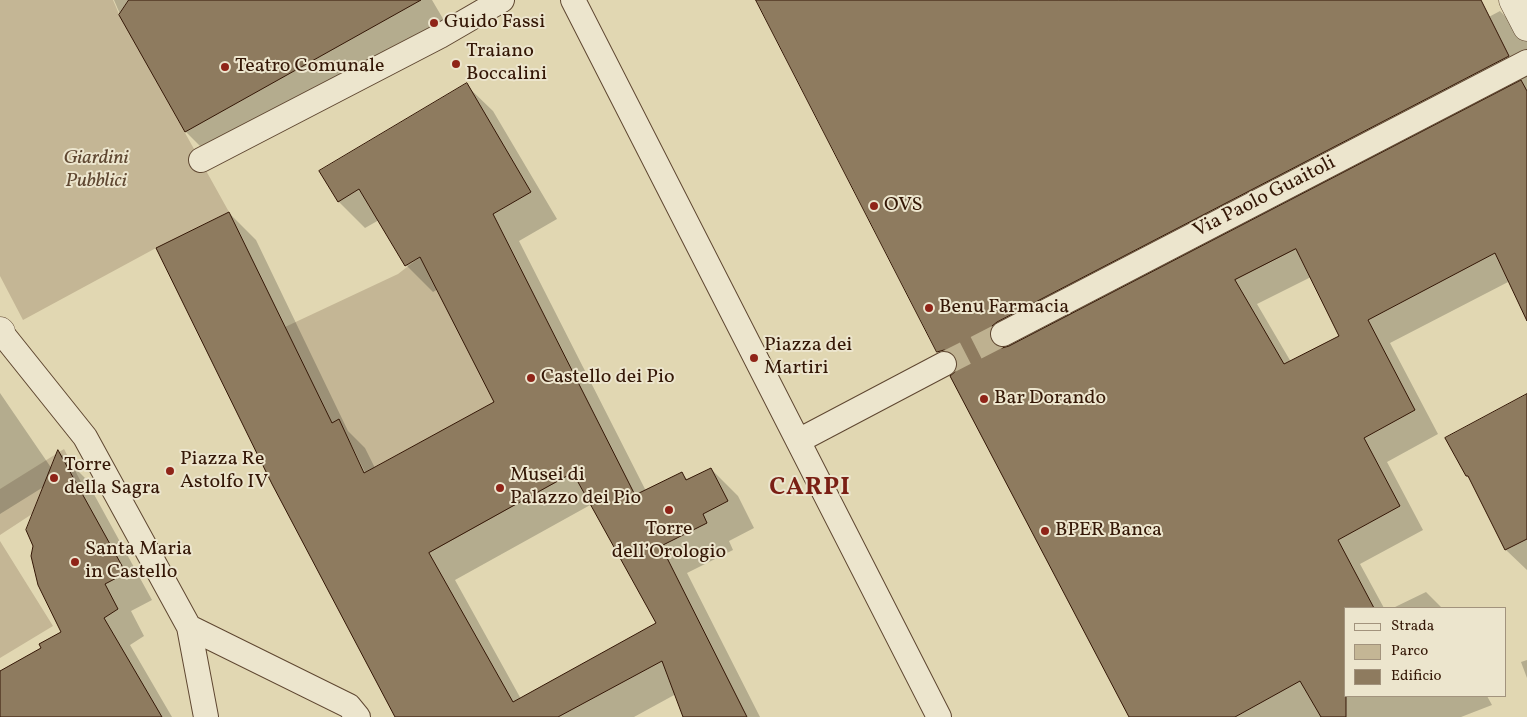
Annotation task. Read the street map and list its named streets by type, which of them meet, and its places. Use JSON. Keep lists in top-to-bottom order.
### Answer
{
  "streets": {
    "street": ["Via Paolo Guaitoli"]
  },
  "districts": ["CARPI"],
  "parks": ["Giardini Pubblici"],
  "places": [
    "Guido Fassi",
    "Traiano Boccalini",
    "Teatro Comunale",
    "OVS",
    "Benu Farmacia",
    "Piazza dei Martiri",
    "Castello dei Pio",
    "Bar Dorando",
    "Piazza Re Astolfo IV",
    "Torre della Sagra",
    "Musei di Palazzo dei Pio",
    "Torre dell’Orologio",
    "BPER Banca",
    "Santa Maria in Castello"
  ],
  "legend": ["Strada", "Parco", "Edificio"]
}
